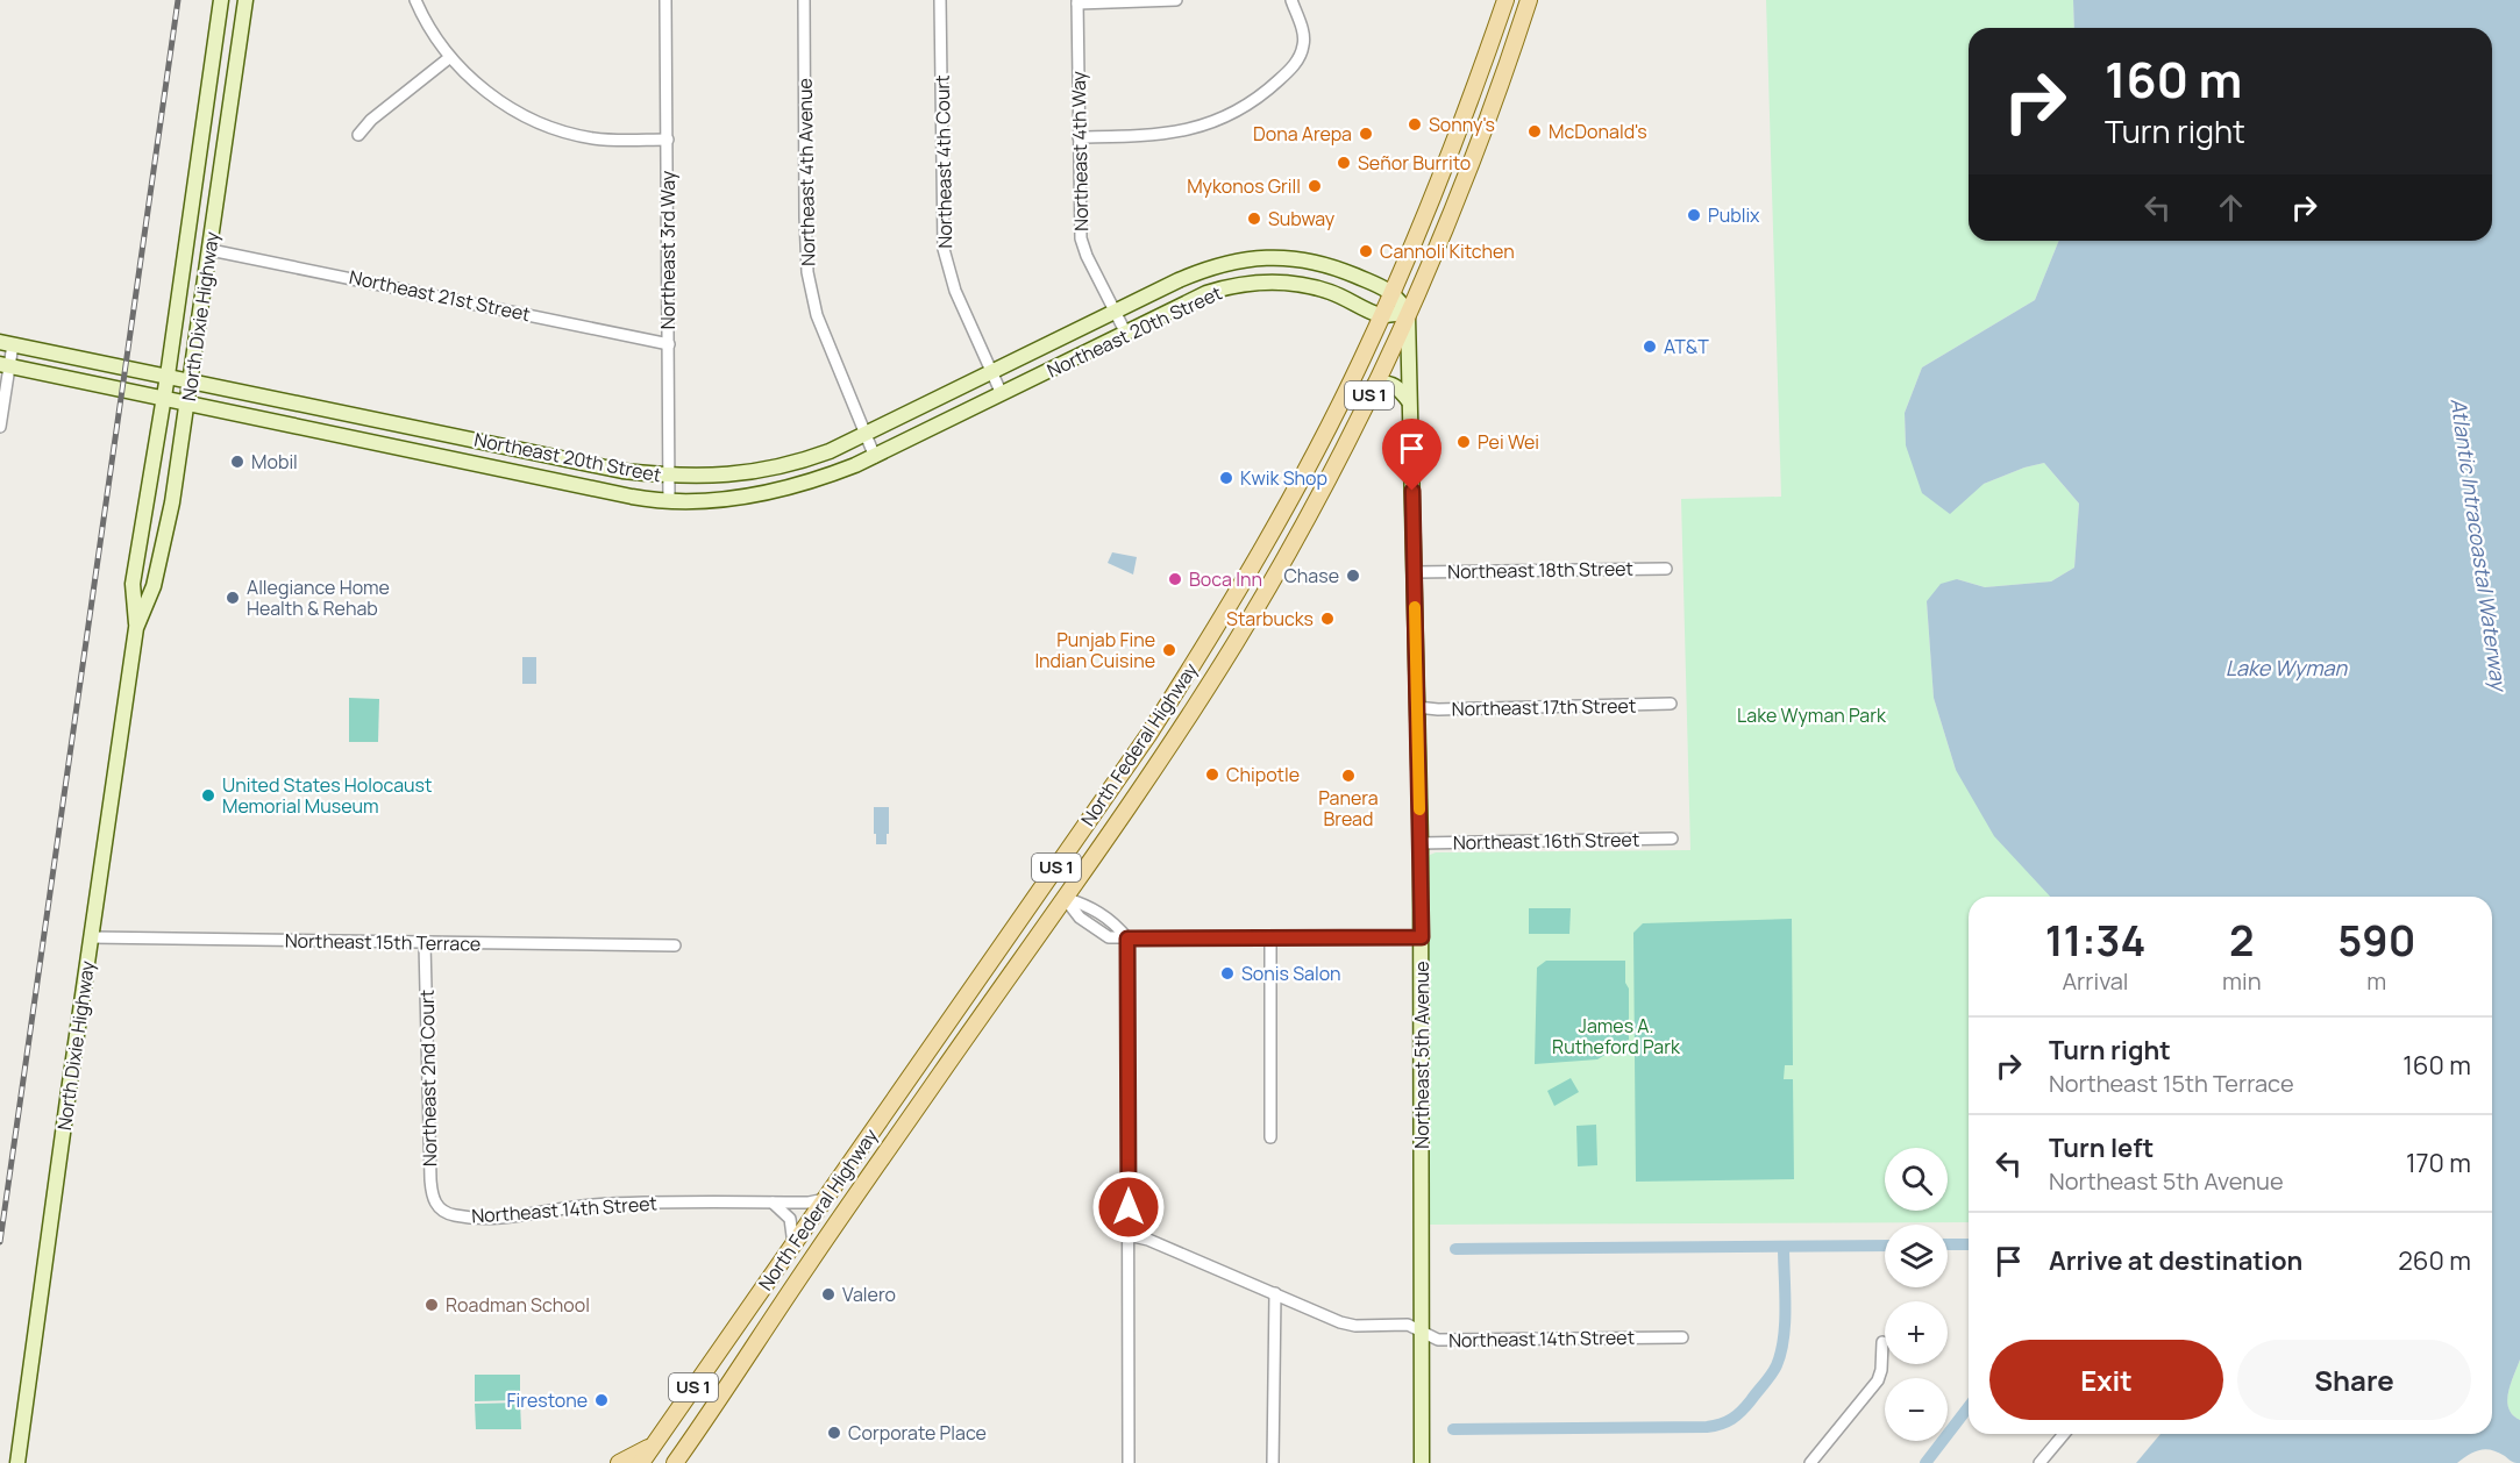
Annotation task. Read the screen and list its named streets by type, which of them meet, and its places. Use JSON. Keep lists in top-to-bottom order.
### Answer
{
  "streets": {
    "main road": ["US 1", "North Federal Highway"],
    "street": [
      "Northeast 4th Way",
      "Northeast 4th Court",
      "Northeast 4th Avenue",
      "Northeast 3rd Way",
      "Northeast 21st Street",
      "North Dixie Highway",
      "Northeast 20th Street",
      "Northeast 18th Street",
      "Northeast 17th Street",
      "Northeast 16th Street",
      "Northeast 15th Terrace",
      "Northeast 5th Avenue",
      "Northeast 2nd Court",
      "Northeast 14th Street"
    ]
  },
  "crossings": [
    ["Northeast 4th Way", "Northeast 20th Street"],
    ["Northeast 4th Court", "Northeast 20th Street"],
    ["Northeast 4th Avenue", "Northeast 20th Street"],
    ["Northeast 3rd Way", "Northeast 21st Street"],
    ["Northeast 3rd Way", "Northeast 20th Street"],
    ["Northeast 21st Street", "North Dixie Highway"],
    ["North Dixie Highway", "Northeast 20th Street"],
    ["North Dixie Highway", "Northeast 15th Terrace"],
    ["Northeast 20th Street", "North Federal Highway"],
    ["Northeast 18th Street", "Northeast 5th Avenue"],
    ["Northeast 17th Street", "Northeast 5th Avenue"],
    ["North Federal Highway", "Northeast 5th Avenue"],
    ["North Federal Highway", "Northeast 14th Street"],
    ["Northeast 16th Street", "Northeast 5th Avenue"],
    ["Northeast 15th Terrace", "Northeast 2nd Court"],
    ["Northeast 5th Avenue", "Northeast 14th Street"],
    ["Northeast 2nd Court", "Northeast 14th Street"]
  ],
  "water": ["Atlantic Intracoastal Waterway", "Lake Wyman"],
  "parks": ["Lake Wyman Park", "James A. Rutheford Park"],
  "places": [
    "Sonny's",
    "McDonald's",
    "Dona Arepa",
    "Señor Burrito",
    "Mykonos Grill",
    "Publix",
    "Subway",
    "Cannoli Kitchen",
    "AT&T",
    "Pei Wei",
    "Mobil",
    "Kwik Shop",
    "Chase",
    "Boca Inn",
    "Allegiance Home Health & Rehab",
    "Starbucks",
    "Punjab Fine Indian Cuisine",
    "Chipotle",
    "Panera Bread",
    "United States Holocaust Memorial Museum",
    "Sonis Salon",
    "Valero",
    "Roadman School",
    "Firestone",
    "Corporate Place"
  ],
  "page": {
    "turn": ["160 m", "Turn right"],
    "eta": [
      "11:34",
      "Arrival",
      "2",
      "min",
      "590",
      "m"
    ],
    "list": [
      {
        "name": "Turn right",
        "note": "Northeast 15th Terrace",
        "value": "160 m"
      },
      {
        "name": "Turn left",
        "note": "Northeast 5th Avenue",
        "value": "170 m"
      },
      {
        "name": "Arrive at destination",
        "value": "260 m"
      }
    ],
    "map_buttons": ["+", "−"],
    "buttons": ["Exit", "Share"]
  }
}
